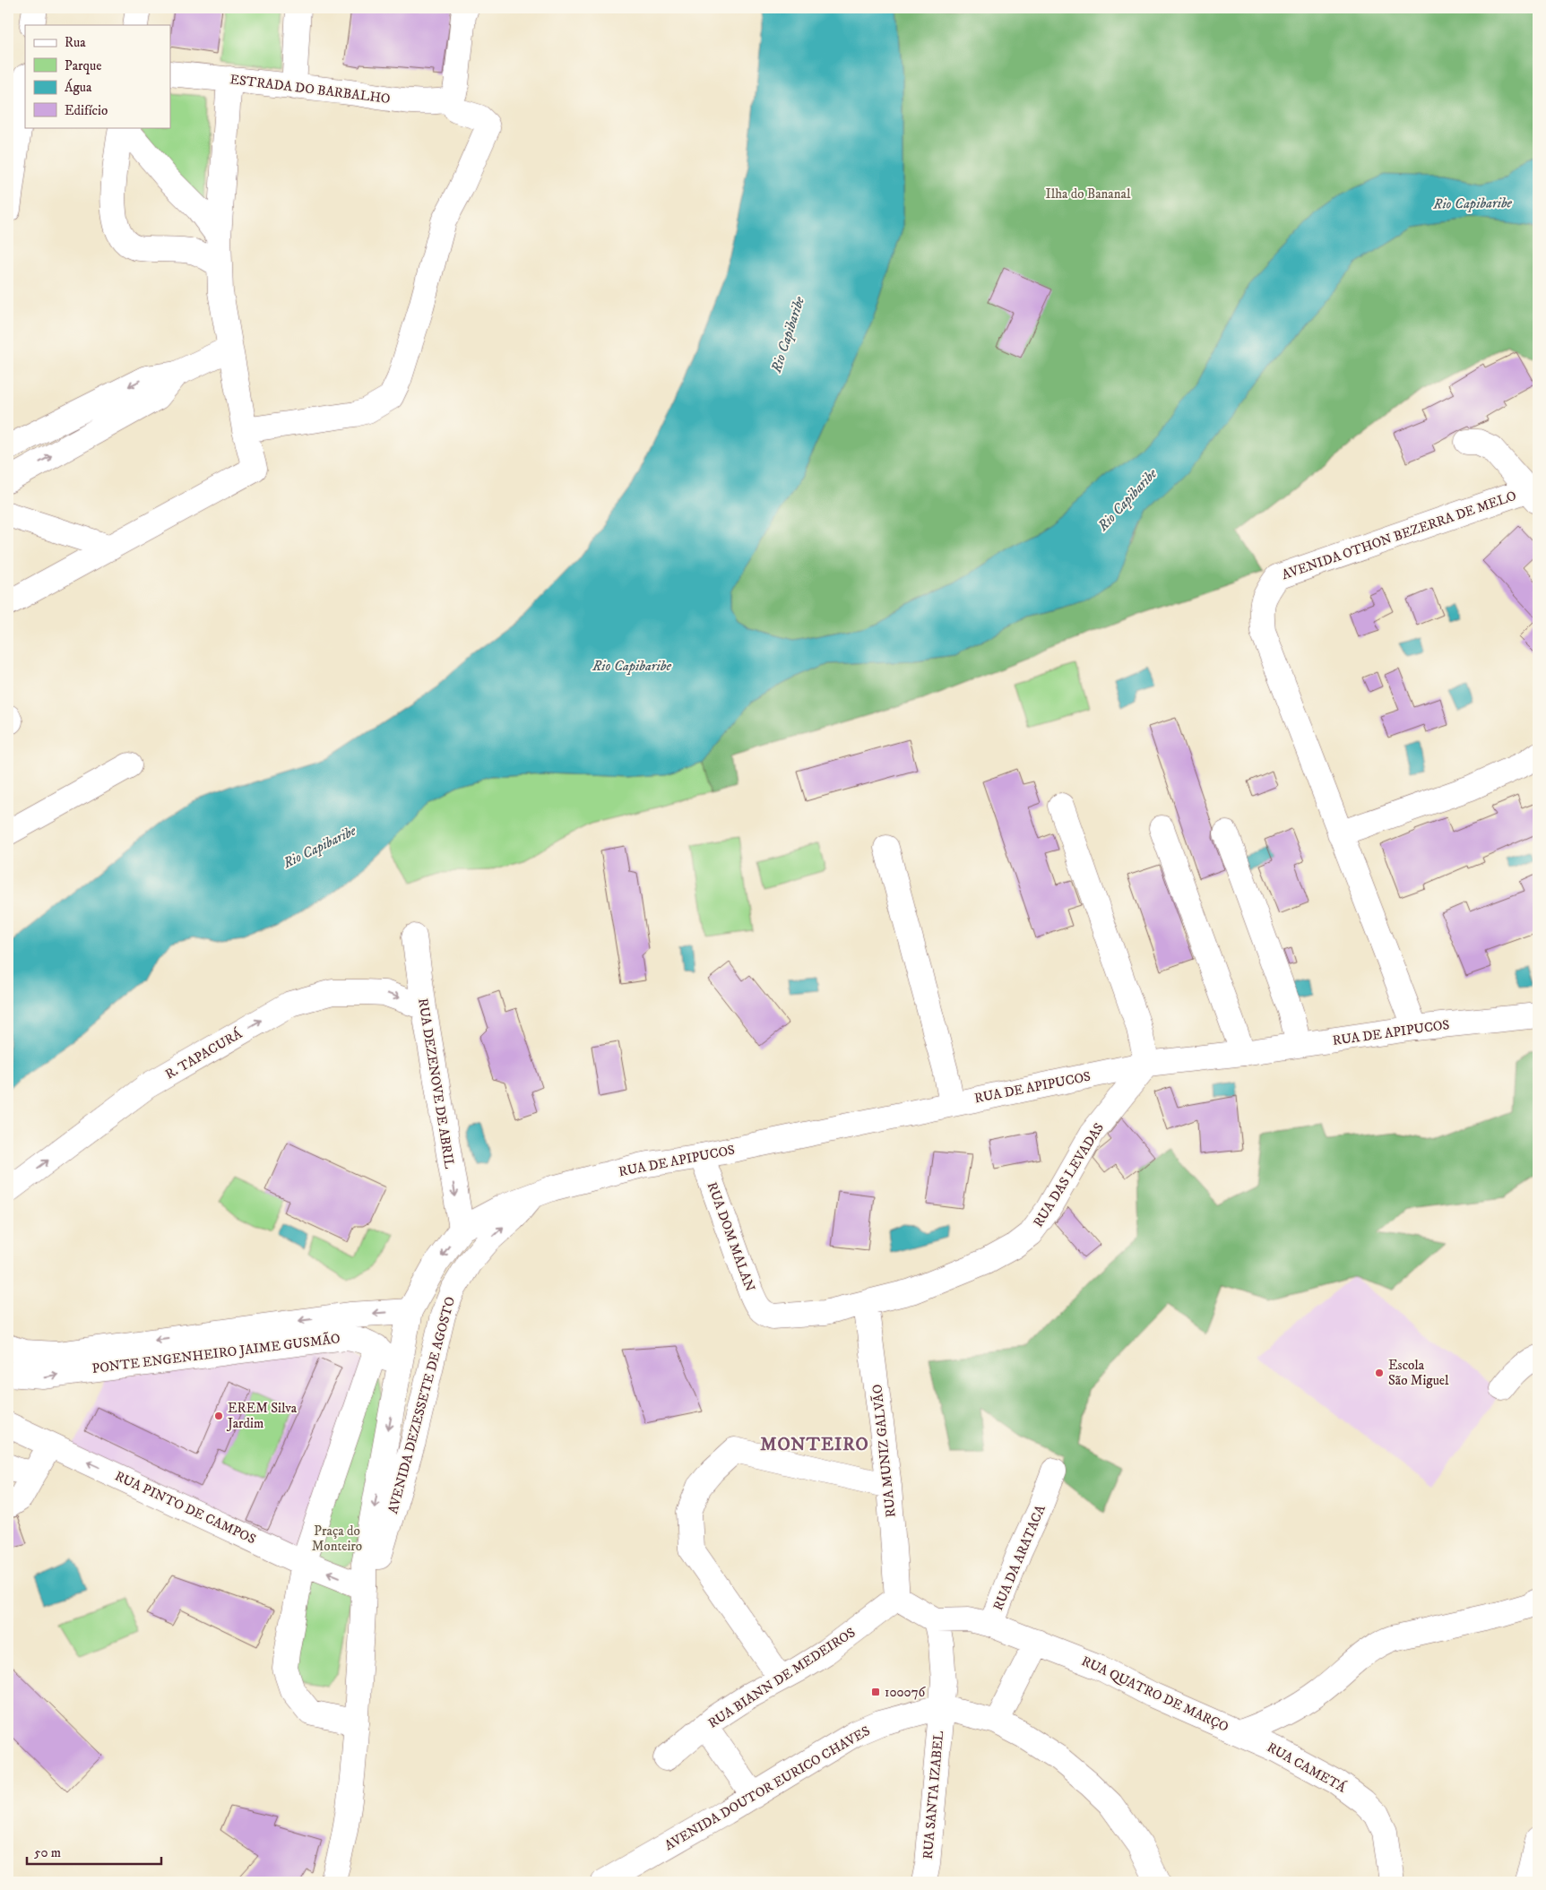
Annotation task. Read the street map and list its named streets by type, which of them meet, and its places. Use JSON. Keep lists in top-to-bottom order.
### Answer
{
  "streets": {
    "street": [
      "ESTRADA DO BARBALHO",
      "AVENIDA OTHON BEZERRA DE MELO",
      "RUA DE APIPUCOS",
      "R. TAPACURÁ",
      "RUA DEZENOVE DE ABRIL",
      "RUA DAS LEVADAS",
      "RUA DOM MALAN",
      "PONTE ENGENHEIRO JAIME GUSMÃO",
      "AVENIDA DEZESSETE DE AGOSTO",
      "RUA MUNIZ GALVÃO",
      "RUA PINTO DE CAMPOS",
      "RUA DA ARATACA",
      "RUA BIANN DE MEDEIROS",
      "RUA QUATRO DE MARÇO",
      "RUA CAMETÁ",
      "AVENIDA DOUTOR EURICO CHAVES",
      "RUA SANTA IZABEL"
    ]
  },
  "crossings": [
    ["AVENIDA OTHON BEZERRA DE MELO", "RUA DE APIPUCOS"],
    ["RUA DE APIPUCOS", "RUA DAS LEVADAS"],
    ["RUA DE APIPUCOS", "RUA DOM MALAN"],
    ["RUA DE APIPUCOS", "AVENIDA DEZESSETE DE AGOSTO"],
    ["R. TAPACURÁ", "RUA DEZENOVE DE ABRIL"],
    ["RUA DEZENOVE DE ABRIL", "AVENIDA DEZESSETE DE AGOSTO"],
    ["RUA DAS LEVADAS", "RUA DOM MALAN"],
    ["RUA DAS LEVADAS", "RUA MUNIZ GALVÃO"],
    ["PONTE ENGENHEIRO JAIME GUSMÃO", "AVENIDA DEZESSETE DE AGOSTO"],
    ["AVENIDA DEZESSETE DE AGOSTO", "RUA PINTO DE CAMPOS"],
    ["RUA MUNIZ GALVÃO", "RUA BIANN DE MEDEIROS"],
    ["RUA DA ARATACA", "RUA QUATRO DE MARÇO"],
    ["RUA QUATRO DE MARÇO", "RUA CAMETÁ"],
    ["AVENIDA DOUTOR EURICO CHAVES", "RUA SANTA IZABEL"]
  ],
  "one_way": ["R. TAPACURÁ", "RUA DEZENOVE DE ABRIL", "RUA PINTO DE CAMPOS"],
  "districts": ["MONTEIRO"],
  "water": ["Rio Capibaribe"],
  "parks": ["Ilha do Bananal", "Praça do Monteiro"],
  "places": {
    "other": ["Escola São Miguel", "EREM Silva Jardim"],
    "transit": ["100076"]
  },
  "legend": [
    "Rua",
    "Parque",
    "Água",
    "Edifício"
  ],
  "scale_bar": "50 m"
}
